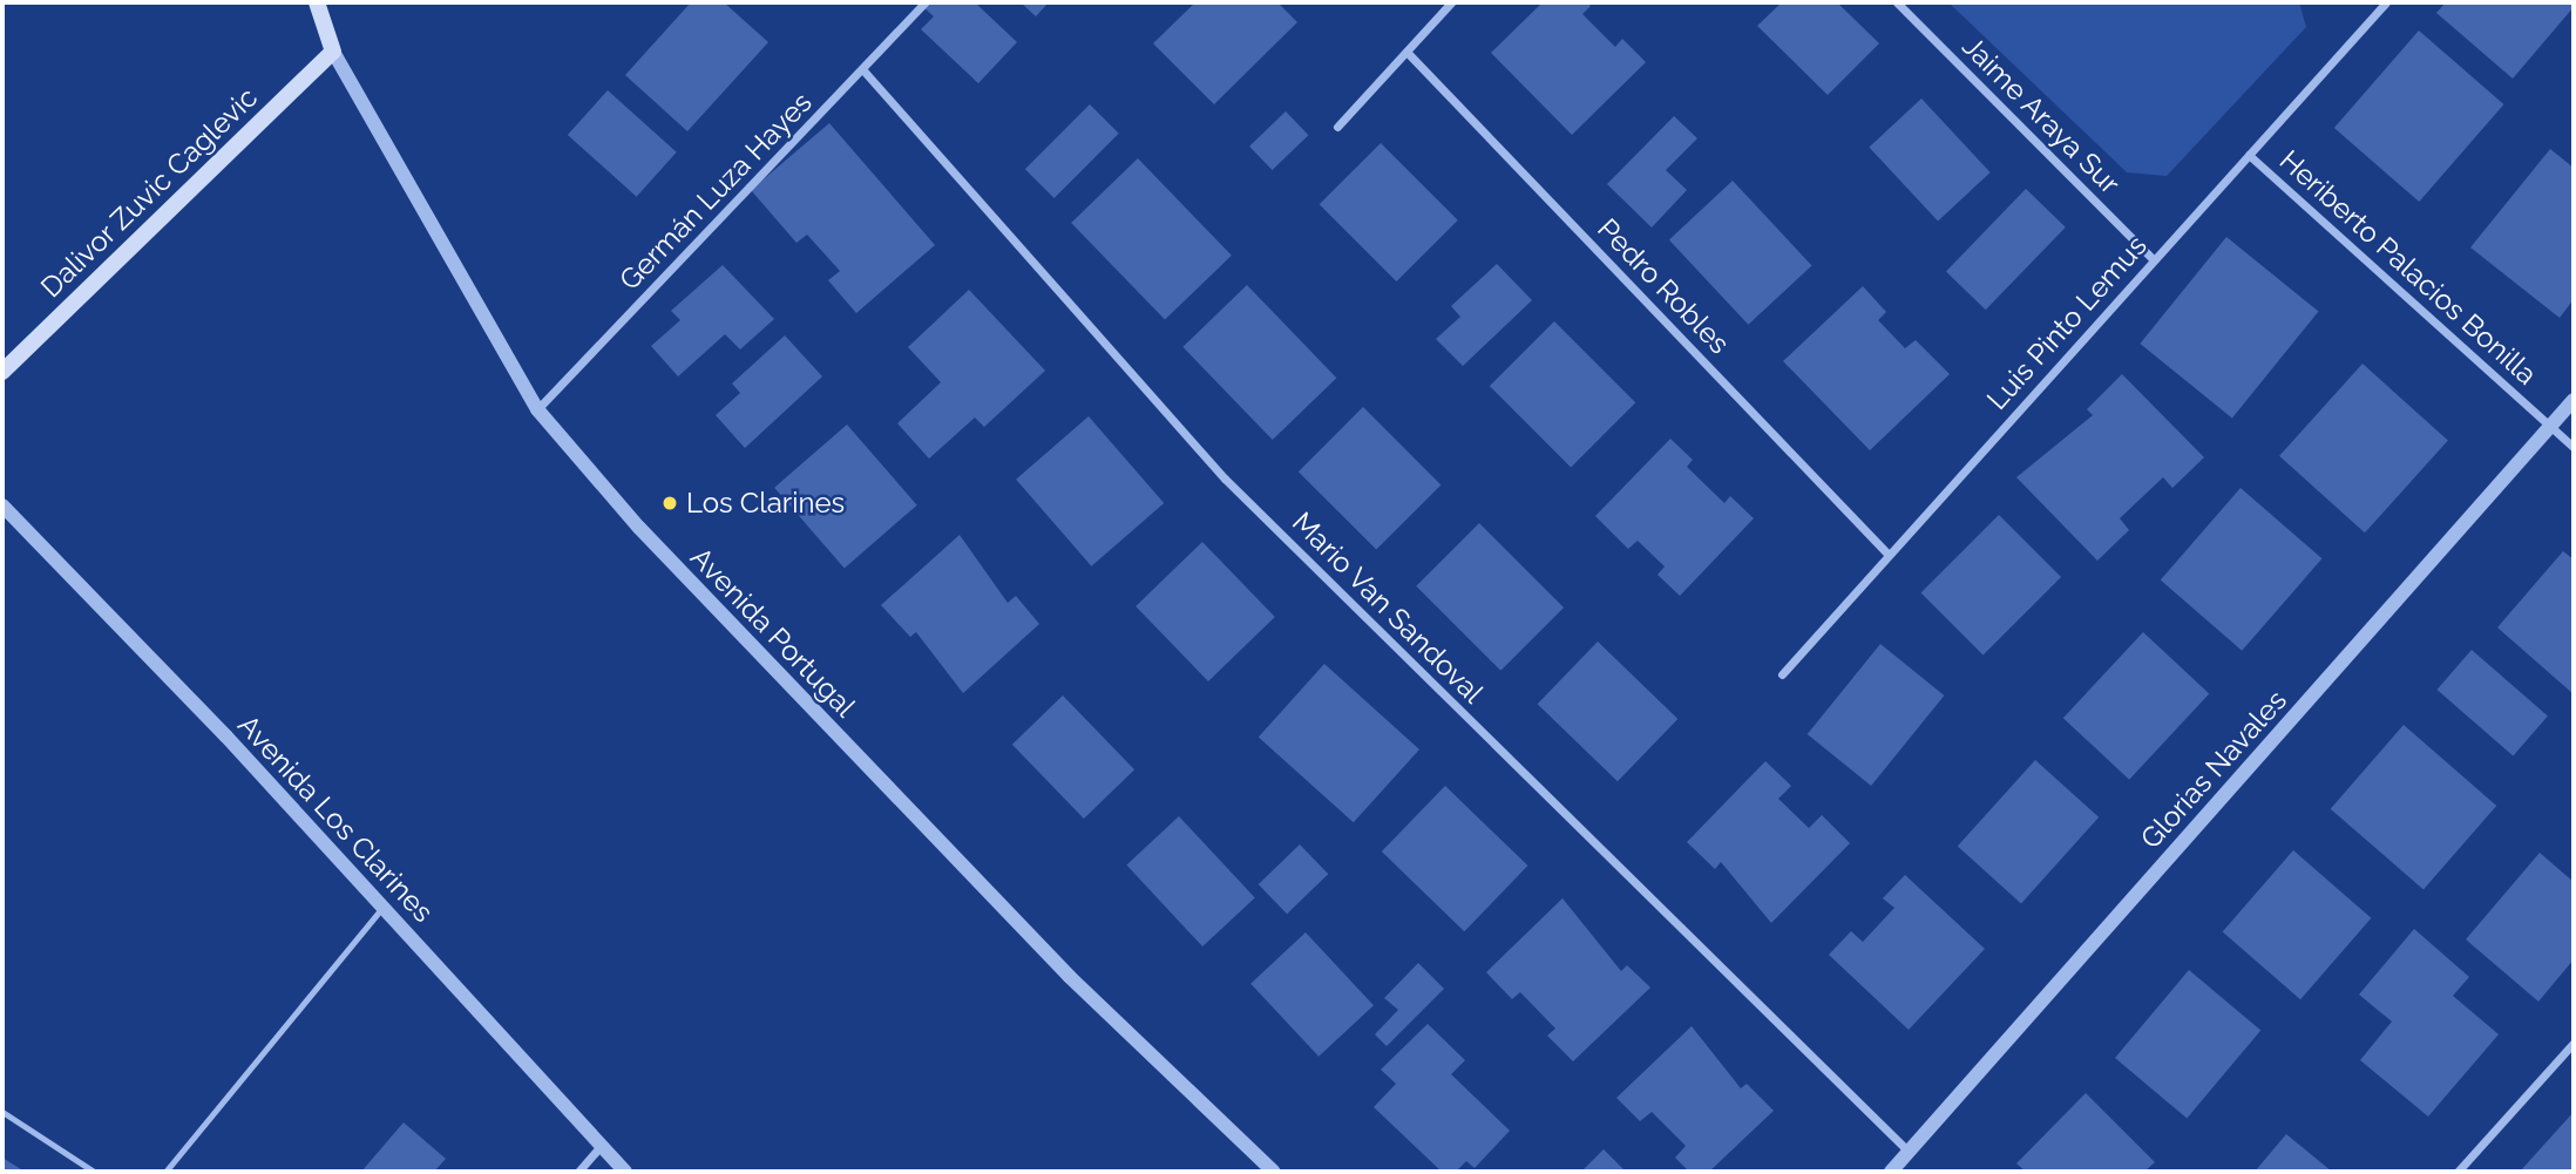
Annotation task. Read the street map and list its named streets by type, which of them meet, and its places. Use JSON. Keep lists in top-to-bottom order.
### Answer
{
  "streets": {
    "main road": ["Dalivor Zuvic Caglevic"],
    "street": [
      "Jaime Araya Sur",
      "Germán Luza Hayes",
      "Heriberto Palacios Bonilla",
      "Pedro Robles",
      "Luis Pinto Lemus",
      "Mario Van Sandoval",
      "Avenida Portugal",
      "Glorias Navales",
      "Avenida Los Clarines"
    ]
  },
  "crossings": [
    ["Jaime Araya Sur", "Luis Pinto Lemus"],
    ["Germán Luza Hayes", "Mario Van Sandoval"],
    ["Germán Luza Hayes", "Avenida Portugal"],
    ["Dalivor Zuvic Caglevic", "Avenida Portugal"],
    ["Heriberto Palacios Bonilla", "Luis Pinto Lemus"],
    ["Heriberto Palacios Bonilla", "Glorias Navales"],
    ["Pedro Robles", "Luis Pinto Lemus"],
    ["Mario Van Sandoval", "Glorias Navales"]
  ],
  "places": ["Los Clarines"]
}
